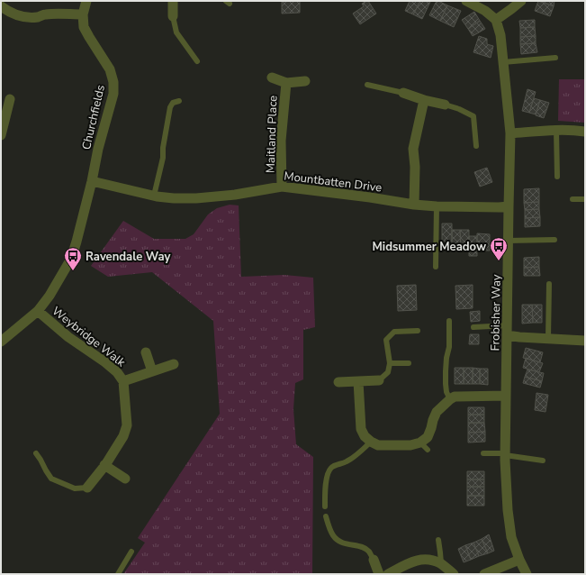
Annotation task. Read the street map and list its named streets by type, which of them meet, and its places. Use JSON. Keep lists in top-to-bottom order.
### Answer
{
  "streets": {
    "street": [
      "Churchfields",
      "Maitland Place",
      "Mountbatten Drive",
      "Frobisher Way",
      "Weybridge Walk"
    ]
  },
  "crossings": [
    ["Churchfields", "Mountbatten Drive"],
    ["Maitland Place", "Mountbatten Drive"],
    ["Mountbatten Drive", "Frobisher Way"]
  ],
  "places": {
    "bus stop": ["Midsummer Meadow", "Ravendale Way"]
  }
}
